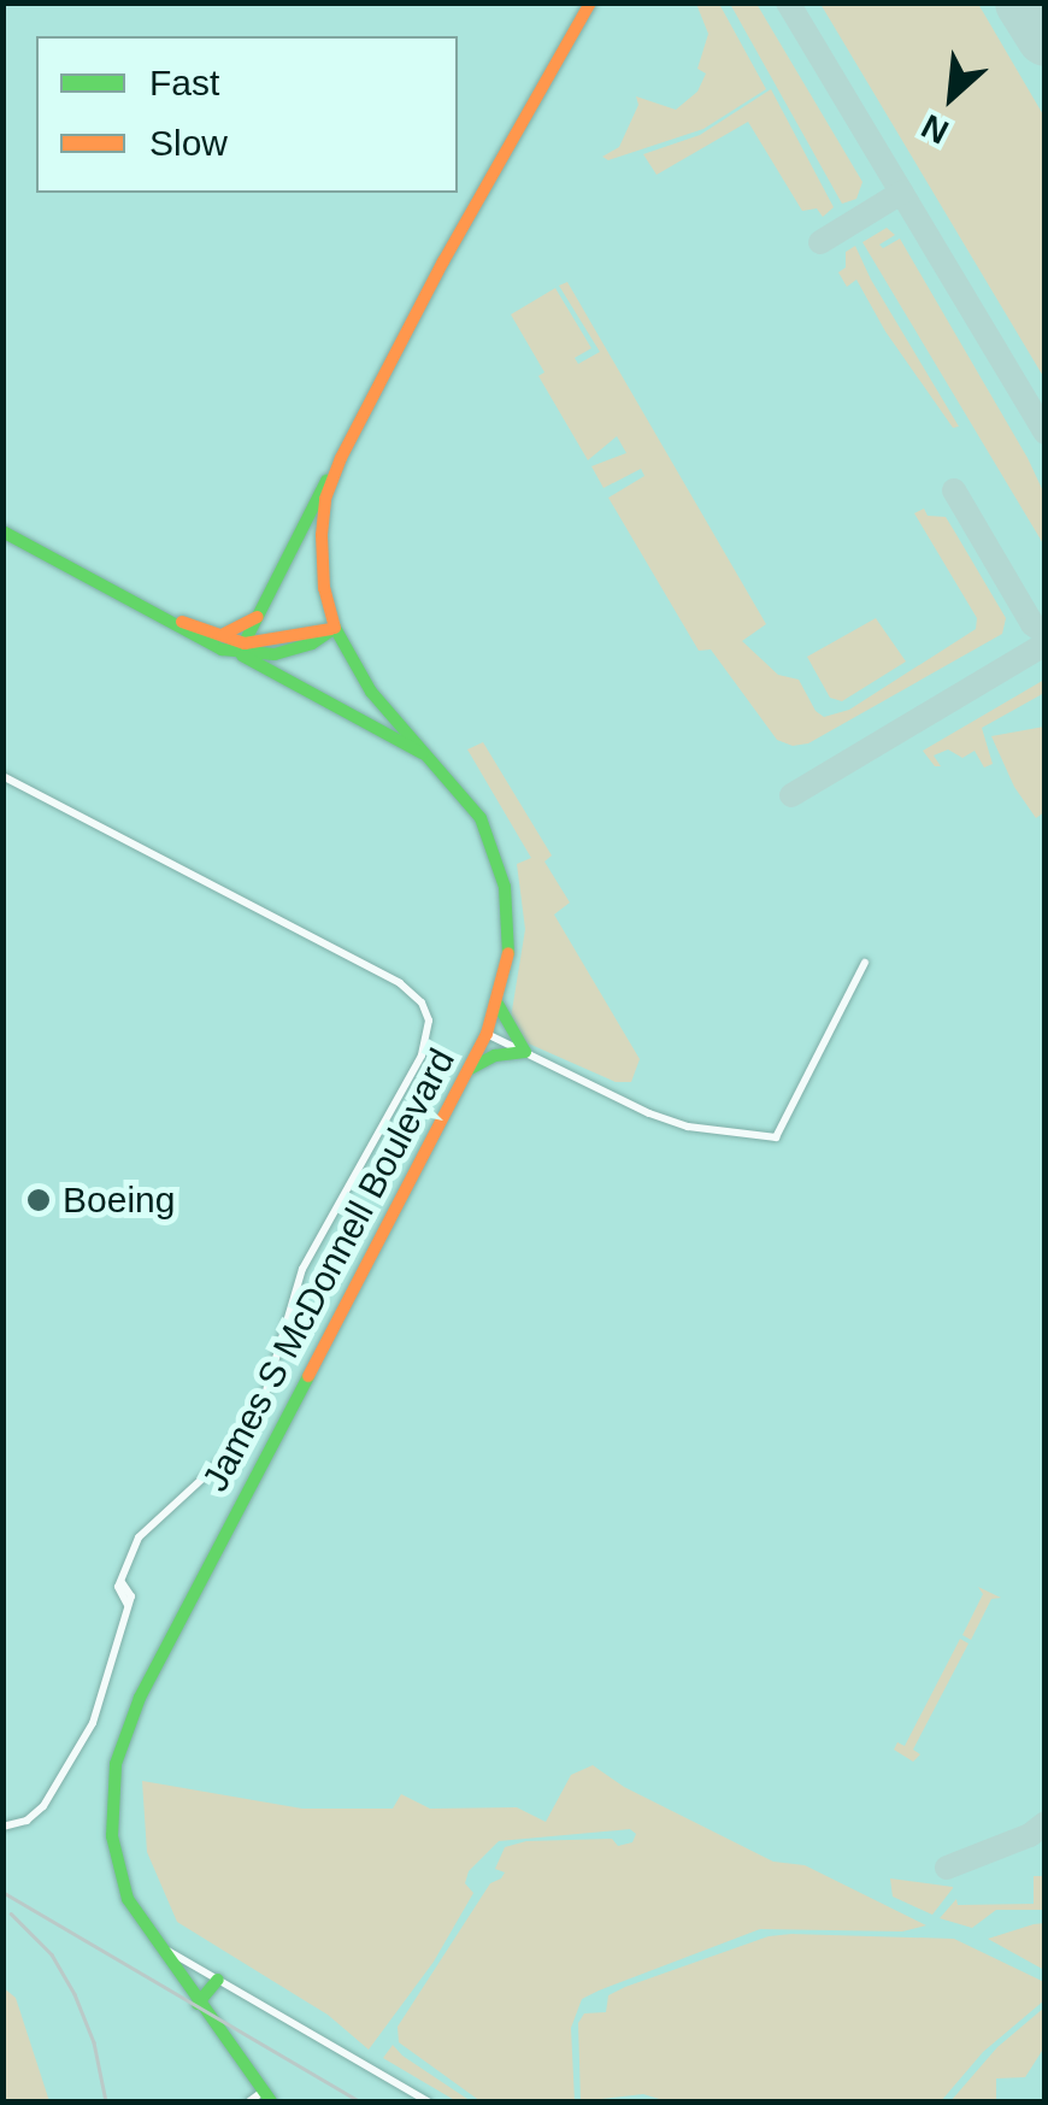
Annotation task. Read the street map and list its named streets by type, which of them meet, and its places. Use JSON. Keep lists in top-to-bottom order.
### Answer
{
  "streets": {
    "main road": ["James S McDonnell Boulevard"]
  },
  "places": ["Boeing"],
  "legend": ["Fast", "Slow"],
  "north": "bottom left"
}
